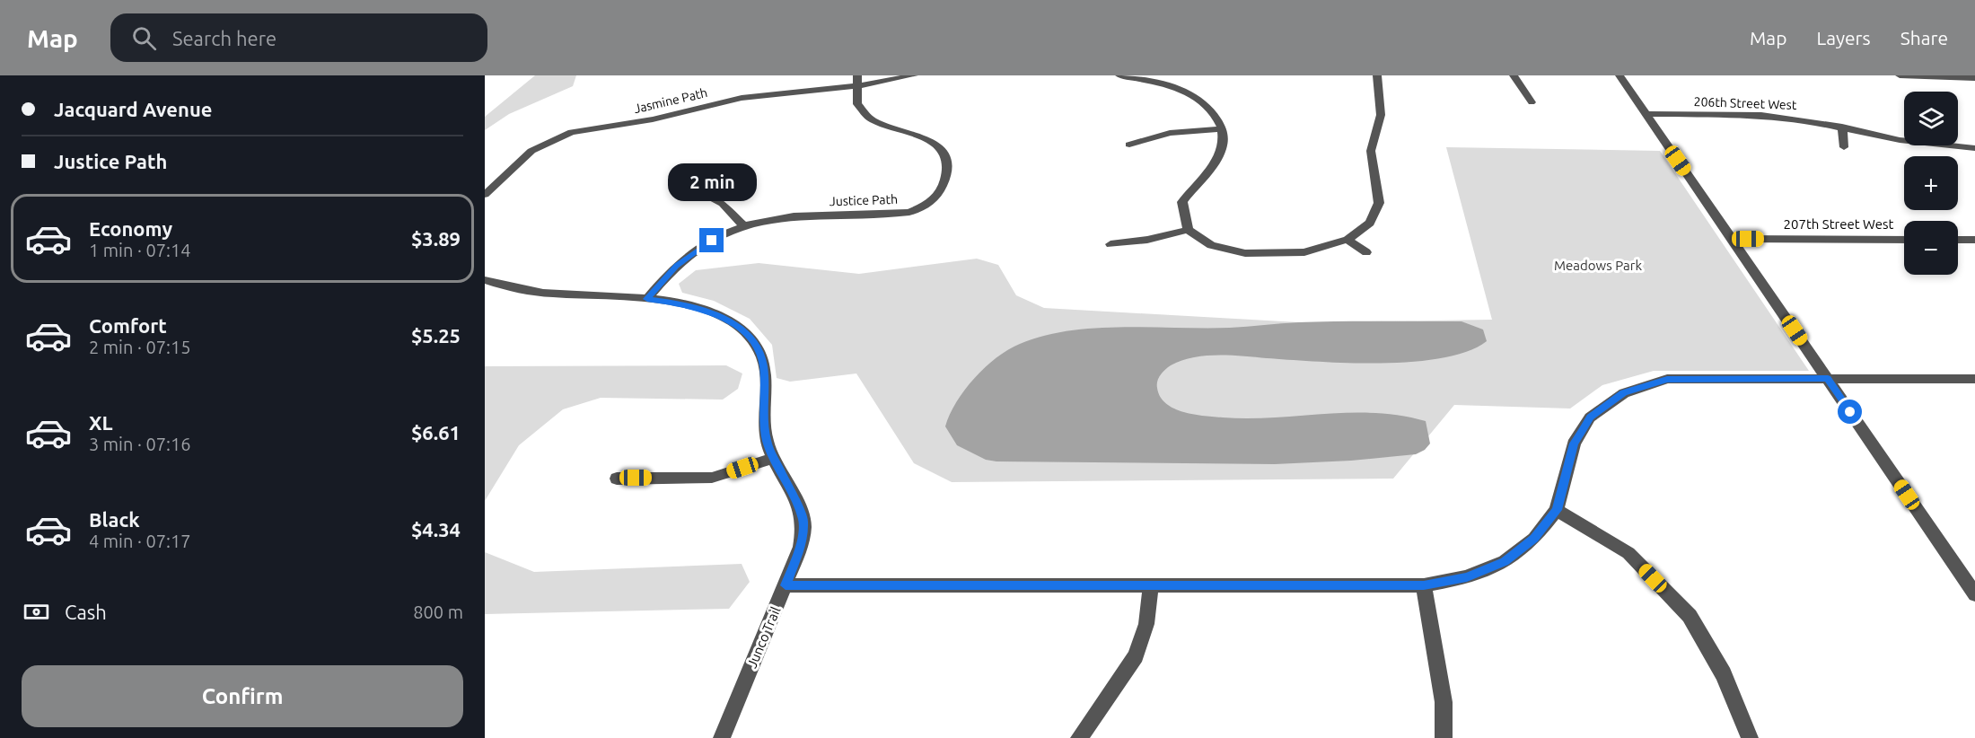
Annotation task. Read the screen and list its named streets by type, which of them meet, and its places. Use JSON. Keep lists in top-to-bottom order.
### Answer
{
  "streets": {
    "street": [
      "Jasmine Path",
      "206th Street West",
      "Justice Path",
      "207th Street West",
      "Junco Trail"
    ]
  },
  "crossings": [
    ["Jasmine Path", "Justice Path"],
    ["Justice Path", "Junco Trail"]
  ],
  "parks": ["Meadows Park"],
  "page": {
    "header": "Map",
    "search": "Search here",
    "nav": ["Map", "Layers", "Share"],
    "banner": ["Jacquard Avenue", "Justice Path"],
    "map_buttons": ["+", "−"],
    "bubble": "2 min",
    "list": [
      {
        "name": "Economy",
        "note": "1 min · 07:14",
        "value": "$3.89"
      },
      {
        "name": "Comfort",
        "note": "2 min · 07:15",
        "value": "$5.25"
      },
      {
        "name": "XL",
        "note": "3 min · 07:16",
        "value": "$6.61"
      },
      {
        "name": "Black",
        "note": "4 min · 07:17",
        "value": "$4.34"
      }
    ],
    "pay": ["Cash", "800 m"],
    "buttons": "Confirm"
  }
}
